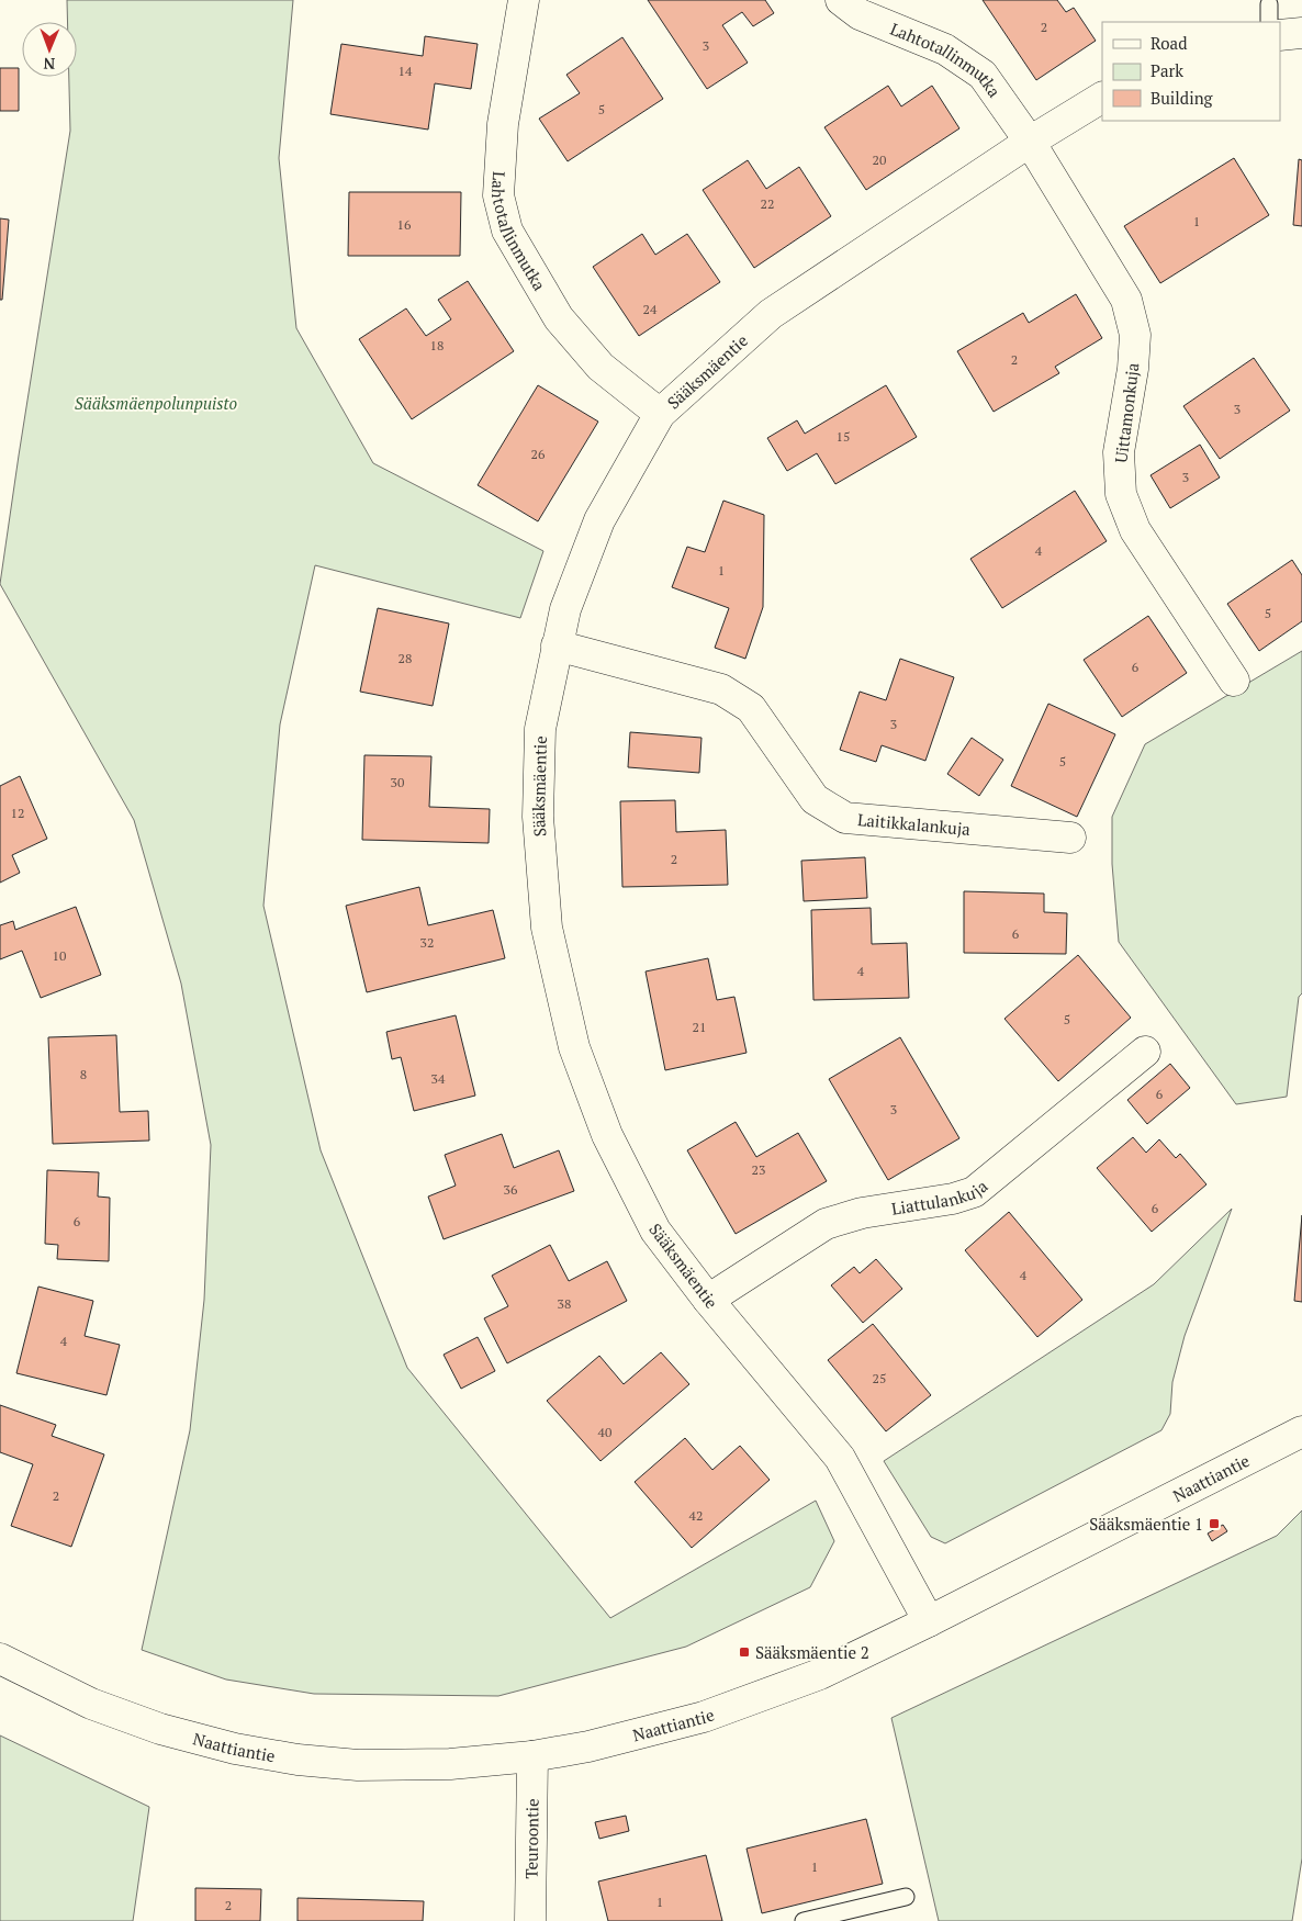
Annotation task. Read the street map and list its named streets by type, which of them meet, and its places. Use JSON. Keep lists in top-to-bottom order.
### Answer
{
  "streets": {
    "street": [
      "Lahtotallinmutka",
      "Sääksmäentie",
      "Uittamonkuja",
      "Laitikkalankuja",
      "Liattulankuja",
      "Naattiantie",
      "Teuroontie"
    ]
  },
  "crossings": [
    ["Lahtotallinmutka", "Sääksmäentie"],
    ["Lahtotallinmutka", "Uittamonkuja"],
    ["Sääksmäentie", "Uittamonkuja"],
    ["Sääksmäentie", "Laitikkalankuja"],
    ["Sääksmäentie", "Liattulankuja"],
    ["Sääksmäentie", "Naattiantie"],
    ["Naattiantie", "Teuroontie"]
  ],
  "parks": ["Sääksmäenpolunpuisto"],
  "places": {
    "transit": ["Sääksmäentie 1", "Sääksmäentie 2"]
  },
  "house_numbers": [
    "2",
    "3",
    "14",
    "5",
    "20",
    "22",
    "1",
    "16",
    "24",
    "18",
    "2",
    "3",
    "15",
    "26",
    "3",
    "4",
    "1",
    "5",
    "28",
    "6",
    "3",
    "5",
    "30",
    "12",
    "2",
    "6",
    "32",
    "10",
    "4",
    "5",
    "21",
    "8",
    "34",
    "6",
    "3",
    "23",
    "36",
    "6",
    "6",
    "4",
    "38",
    "4",
    "25",
    "40",
    "2",
    "42",
    "1",
    "1",
    "2"
  ],
  "legend": ["Road", "Park", "Building"],
  "north": "bottom"
}
